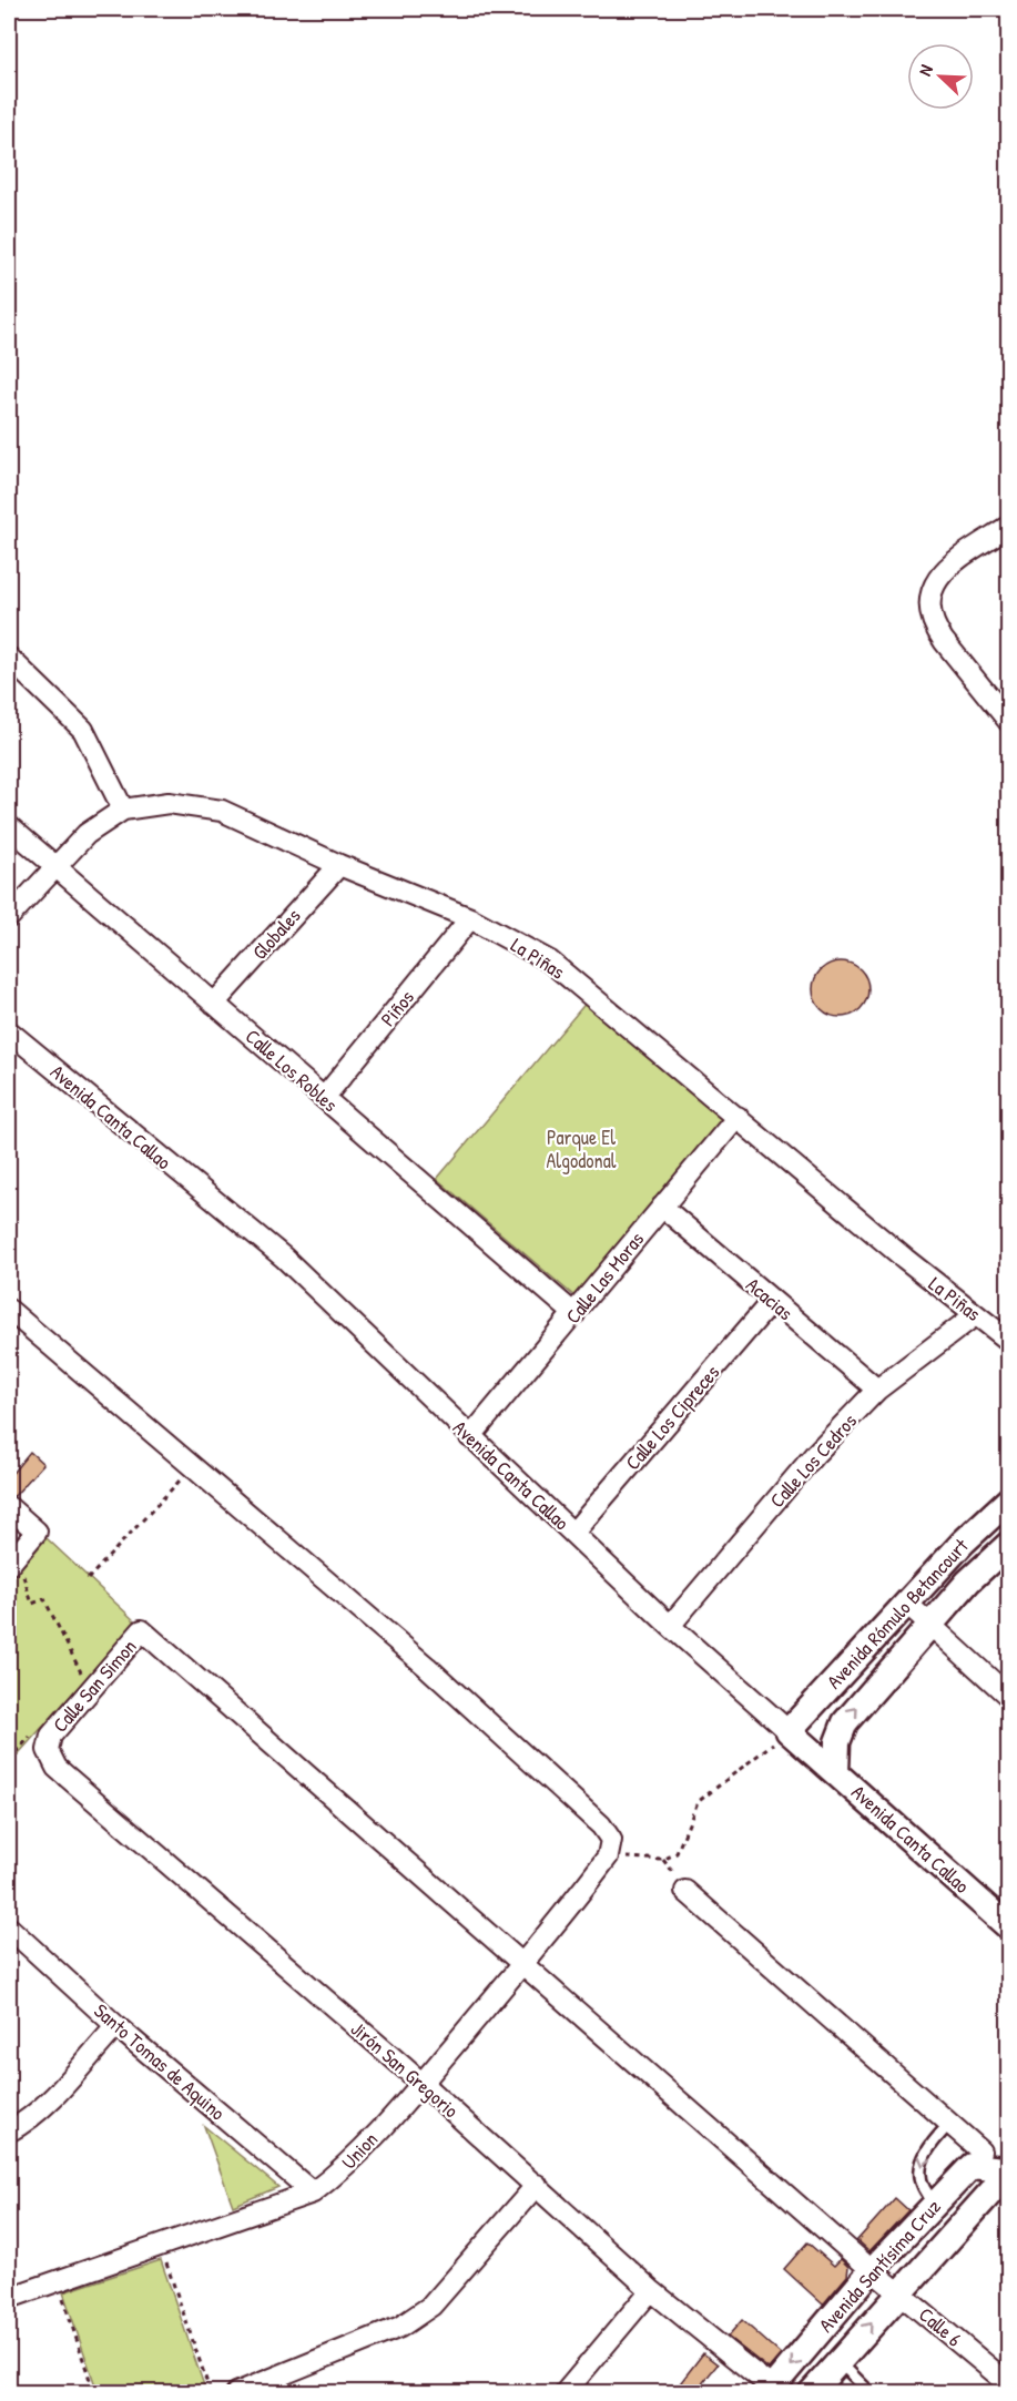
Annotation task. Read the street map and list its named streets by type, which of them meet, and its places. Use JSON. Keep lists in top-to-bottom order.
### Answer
{
  "streets": {
    "street": [
      "Globales",
      "La Piñas",
      "Piños",
      "Calle Los Robles",
      "Avenida Canta Callao",
      "Calle Las Moras",
      "Acacias",
      "Calle Los Cipreces",
      "Calle Los Cedros",
      "Avenida Rómulo Betancourt",
      "Calle San Simon",
      "Santo Tomas de Aquino",
      "Jirón San Gregorio",
      "Union",
      "Avenida Santísima Cruz",
      "Calle 6"
    ]
  },
  "crossings": [
    ["Globales", "La Piñas"],
    ["Globales", "Calle Los Robles"],
    ["La Piñas", "Piños"],
    ["La Piñas", "Calle Los Robles"],
    ["La Piñas", "Calle Las Moras"],
    ["La Piñas", "Calle Los Cedros"],
    ["Piños", "Calle Los Robles"],
    ["Calle Los Robles", "Calle Las Moras"],
    ["Avenida Canta Callao", "Calle Las Moras"],
    ["Avenida Canta Callao", "Calle Los Cipreces"],
    ["Avenida Canta Callao", "Calle Los Cedros"],
    ["Avenida Canta Callao", "Avenida Rómulo Betancourt"],
    ["Calle Las Moras", "Acacias"],
    ["Acacias", "Calle Los Cipreces"],
    ["Acacias", "Calle Los Cedros"],
    ["Calle San Simon", "Jirón San Gregorio"],
    ["Calle San Simon", "Calle 6"],
    ["Santo Tomas de Aquino", "Union"],
    ["Jirón San Gregorio", "Union"],
    ["Jirón San Gregorio", "Avenida Santísima Cruz"],
    ["Union", "Calle 6"],
    ["Avenida Santísima Cruz", "Calle 6"]
  ],
  "parks": ["Parque El Algodonal"],
  "north": "top left"
}
